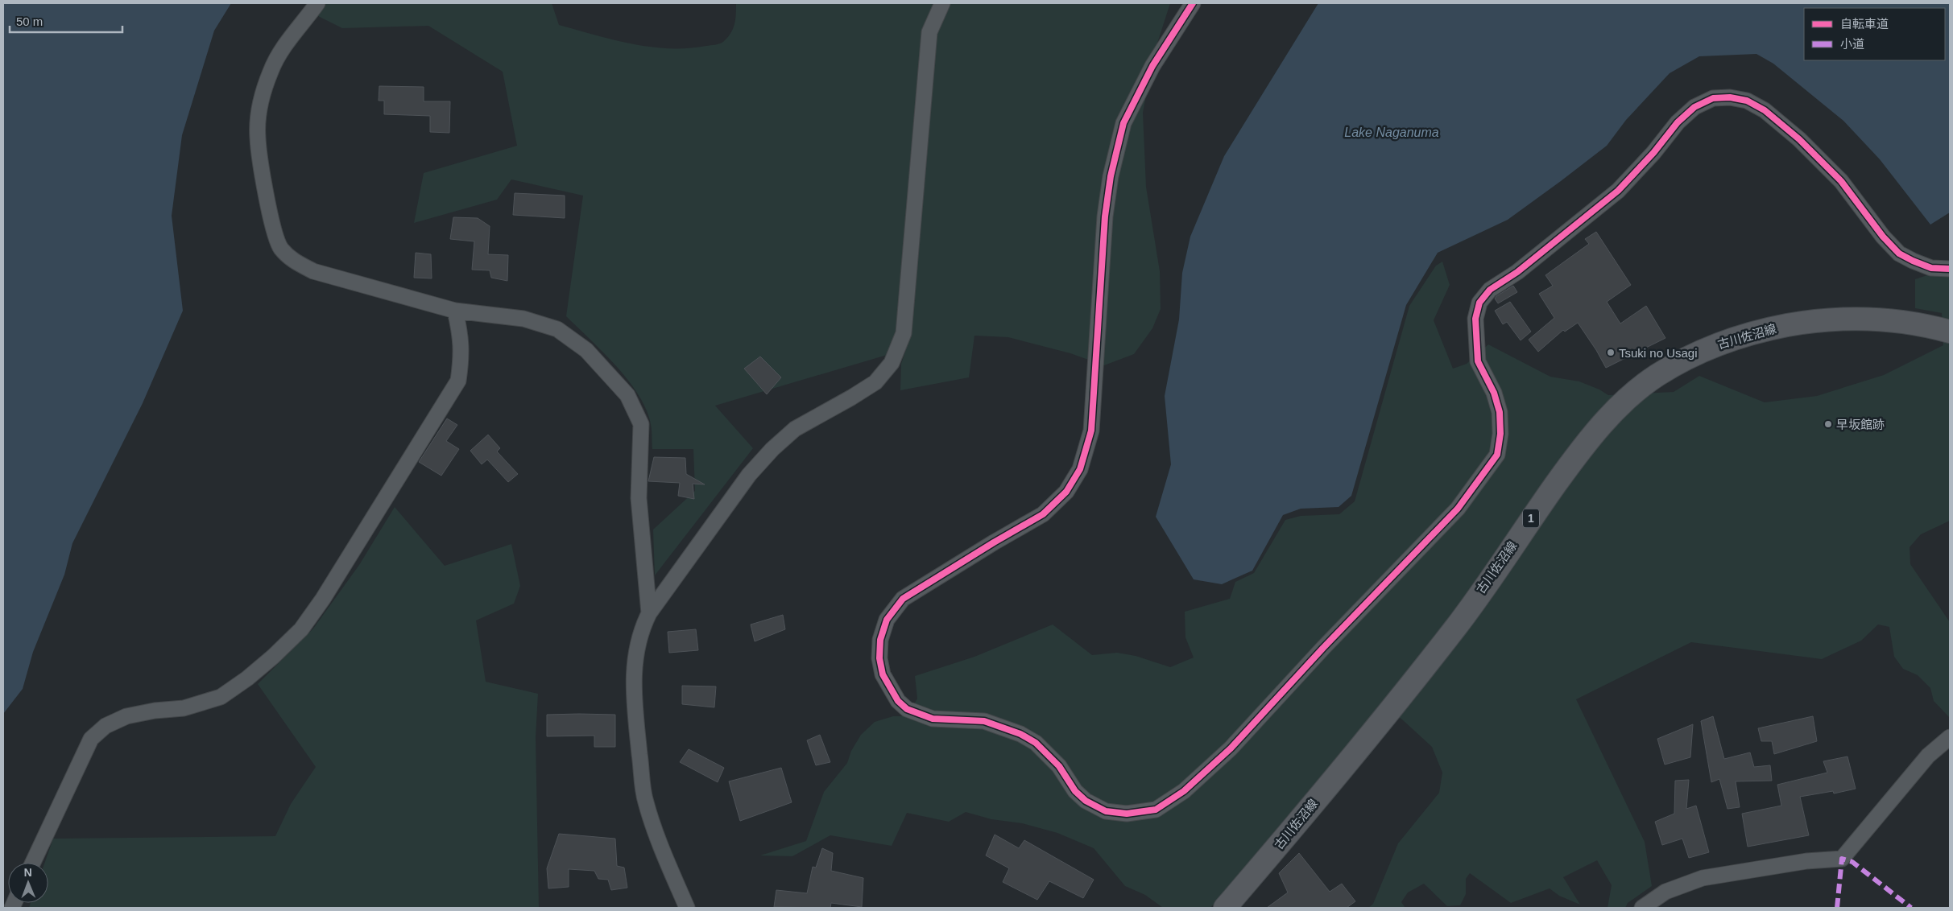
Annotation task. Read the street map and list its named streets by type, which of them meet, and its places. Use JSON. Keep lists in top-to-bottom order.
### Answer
{
  "streets": {
    "main road": ["古川佐沼線", "1"]
  },
  "water": ["Lake Naganuma"],
  "places": ["Tsuki no Usagi", "早坂館跡"],
  "legend": ["自転車道", "小道"],
  "scale_bar": "50 m",
  "north": "top"
}
